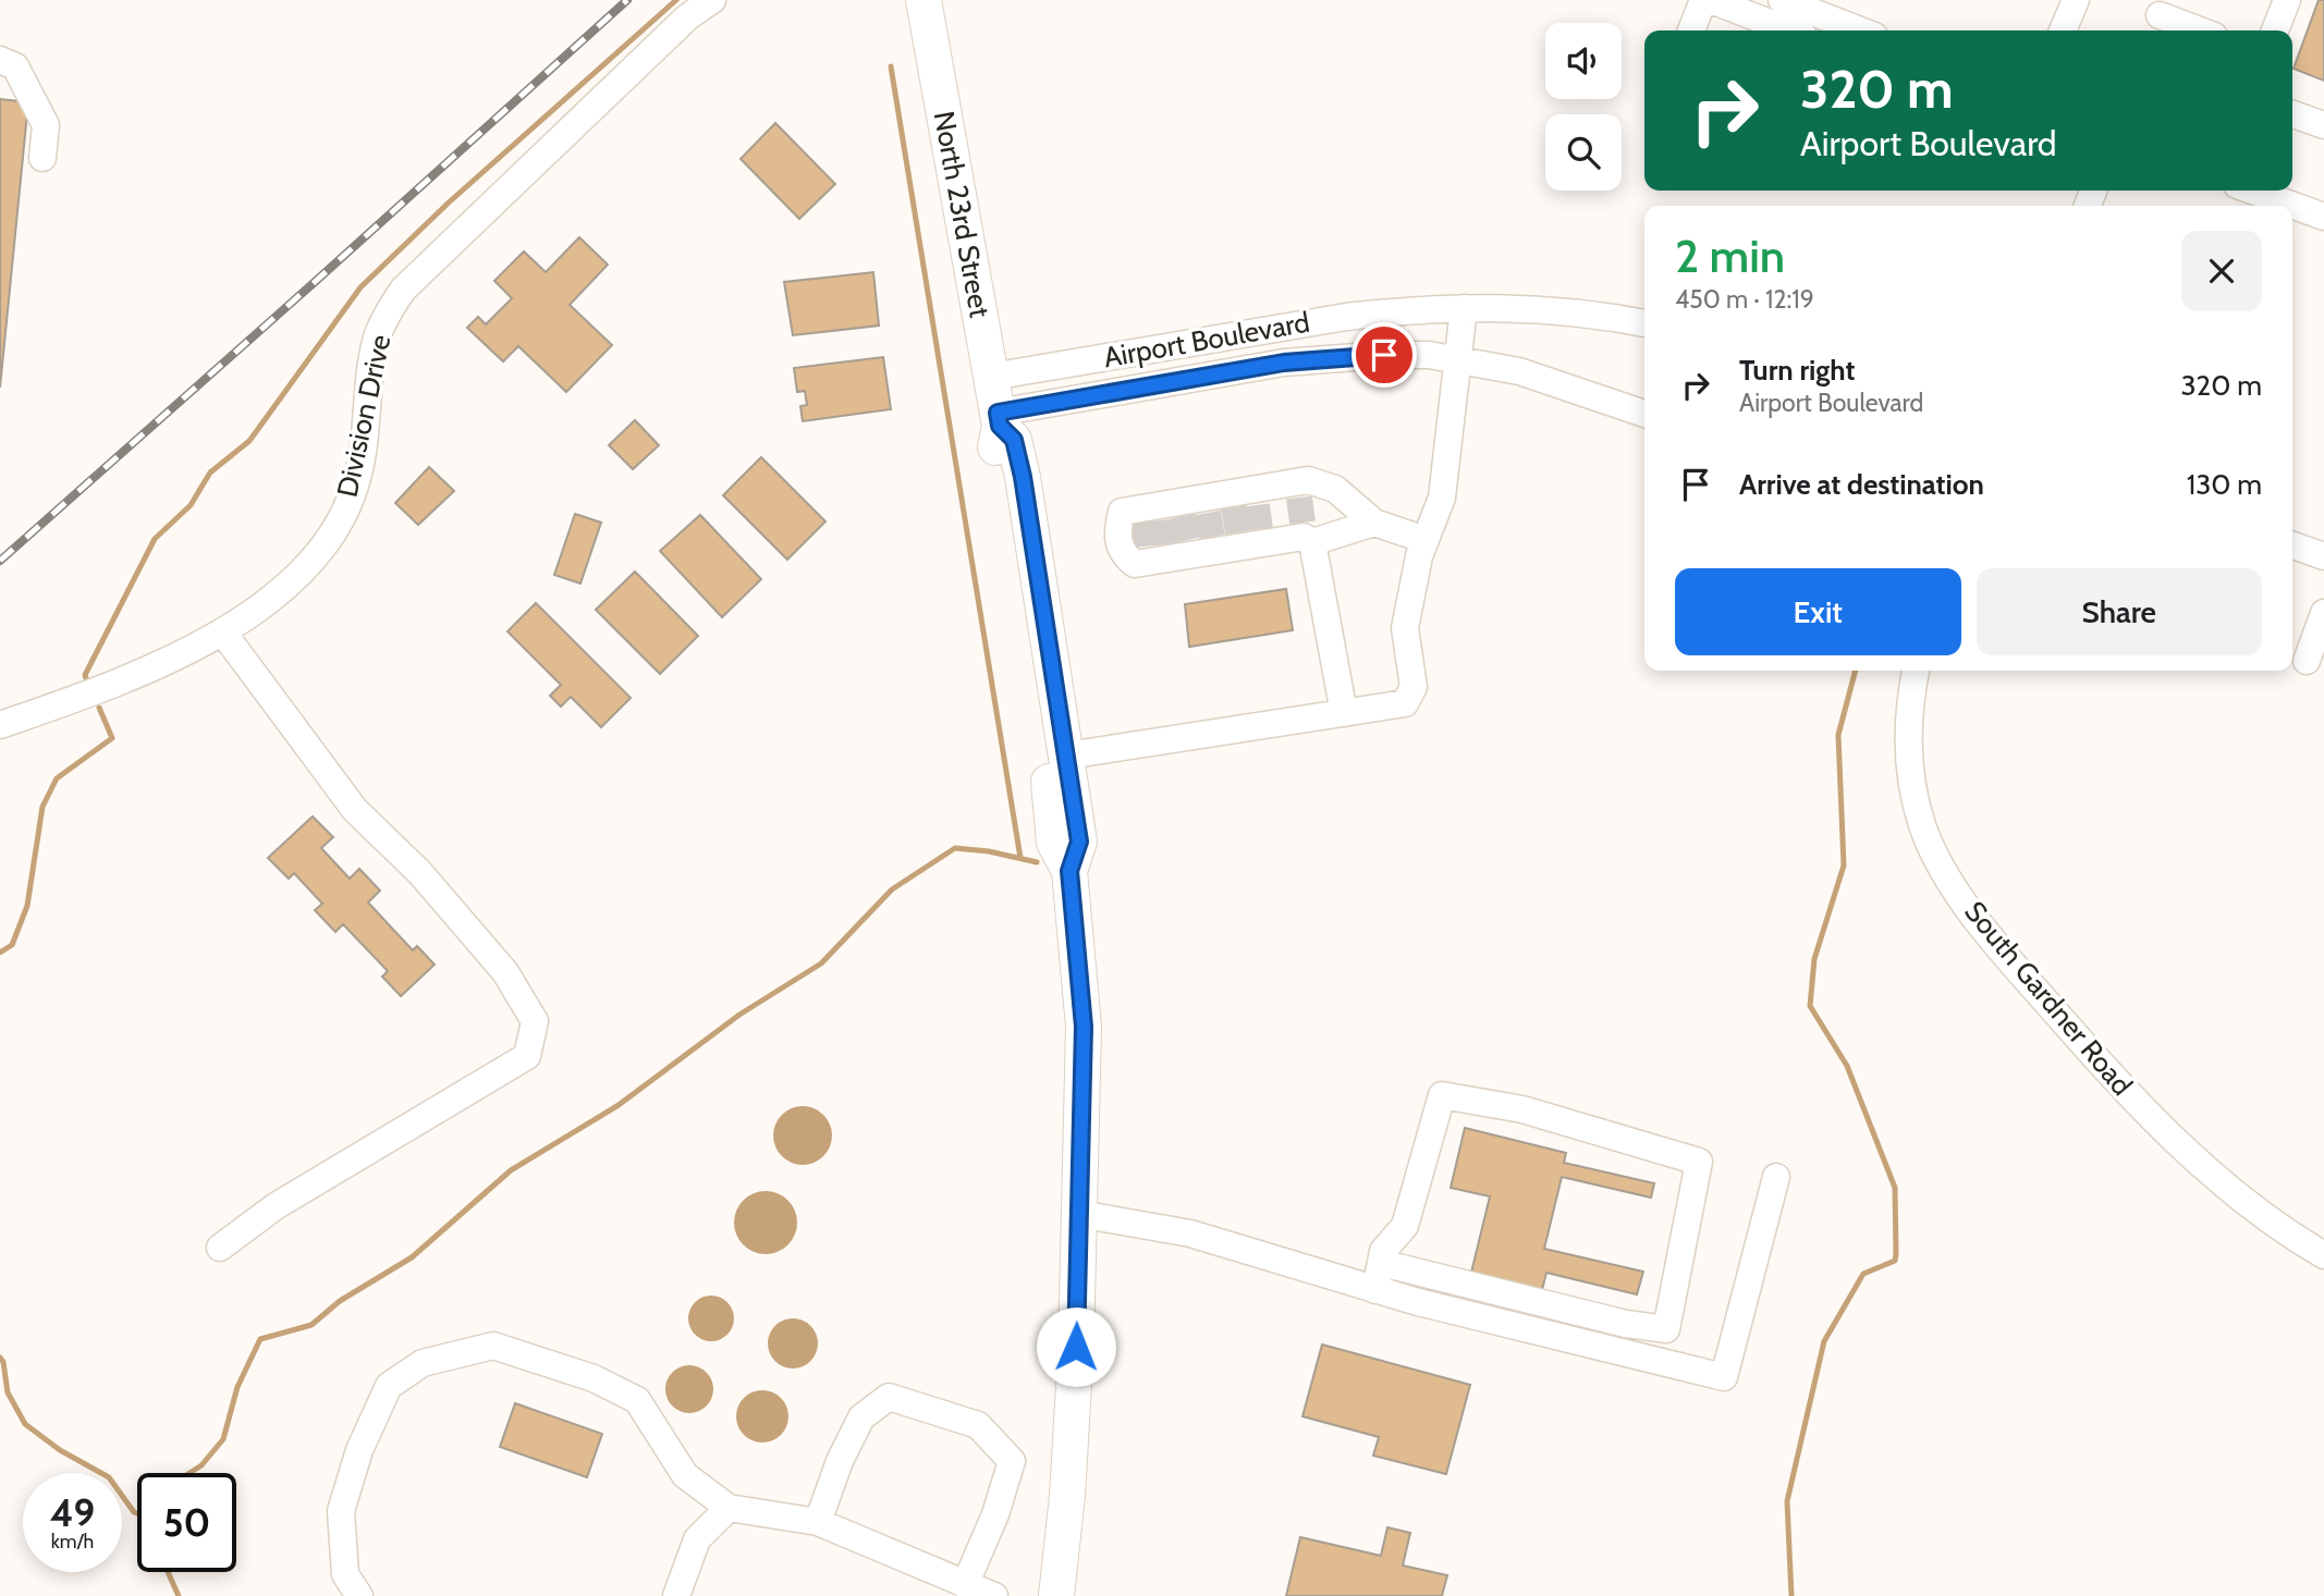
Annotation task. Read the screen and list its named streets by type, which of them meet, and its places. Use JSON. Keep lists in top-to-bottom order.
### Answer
{
  "streets": {
    "main road": ["North 23rd Street"],
    "street": ["Airport Boulevard", "Division Drive", "South Gardner Road"]
  },
  "crossings": [
    ["North 23rd Street", "Airport Boulevard"]
  ],
  "page": {
    "turn": ["320 m", "Airport Boulevard"],
    "heading": ["2 min", "450 m · 12:19"],
    "list": [
      {
        "name": "Turn right",
        "note": "Airport Boulevard",
        "value": "320 m"
      },
      {
        "name": "Arrive at destination",
        "value": "130 m"
      }
    ],
    "buttons": ["Exit", "Share"],
    "speed": "49 km/h",
    "limit": "50"
  }
}
